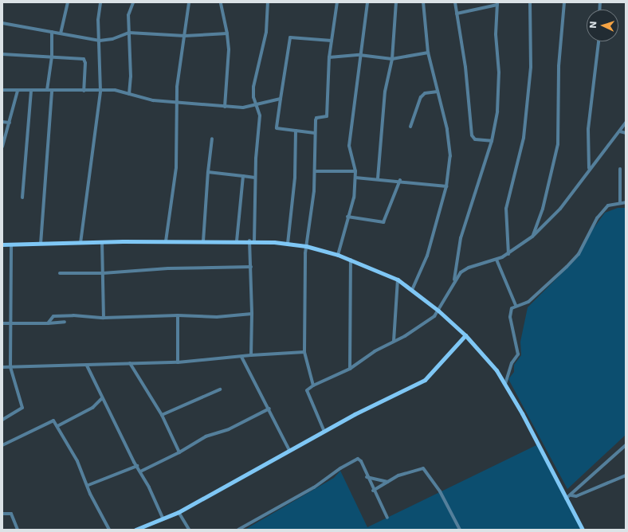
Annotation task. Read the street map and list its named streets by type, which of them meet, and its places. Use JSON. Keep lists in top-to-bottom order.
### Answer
{
  "north": "left"
}
